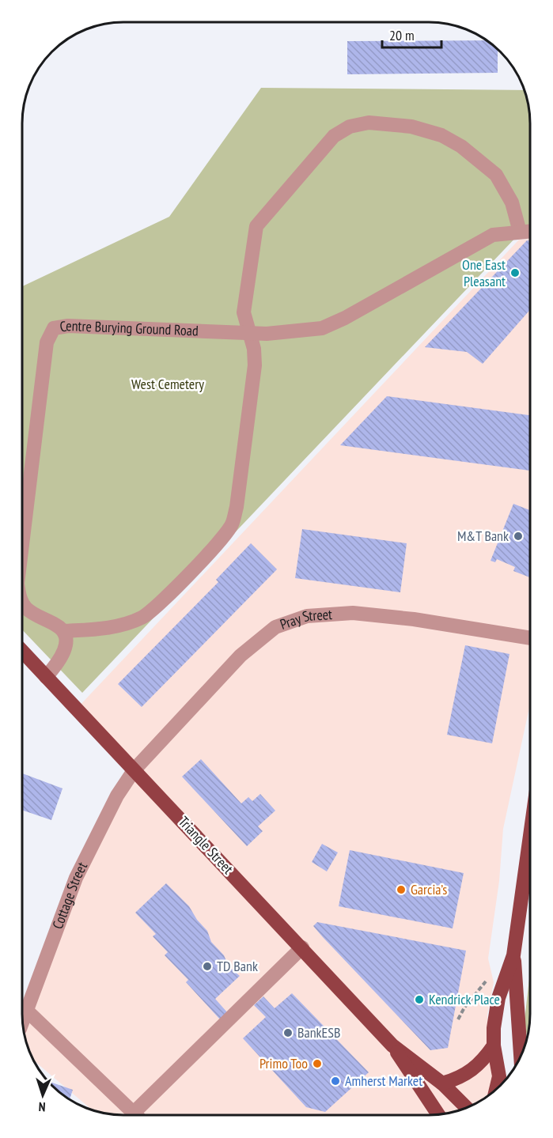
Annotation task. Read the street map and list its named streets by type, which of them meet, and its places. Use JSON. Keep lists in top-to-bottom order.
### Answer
{
  "streets": {
    "main road": ["Triangle Street"],
    "street": ["Centre Burying Ground Road", "Pray Street", "Cottage Street"]
  },
  "crossings": [
    ["Pray Street", "Triangle Street"],
    ["Pray Street", "Cottage Street"],
    ["Triangle Street", "Cottage Street"]
  ],
  "parks": ["West Cemetery"],
  "places": [
    "One East Pleasant",
    "M&T Bank",
    "Garcia’s",
    "TD Bank",
    "Kendrick Place",
    "BankESB",
    "Primo Too",
    "Amherst Market"
  ],
  "scale_bar": "20 m",
  "north": "bottom"
}
